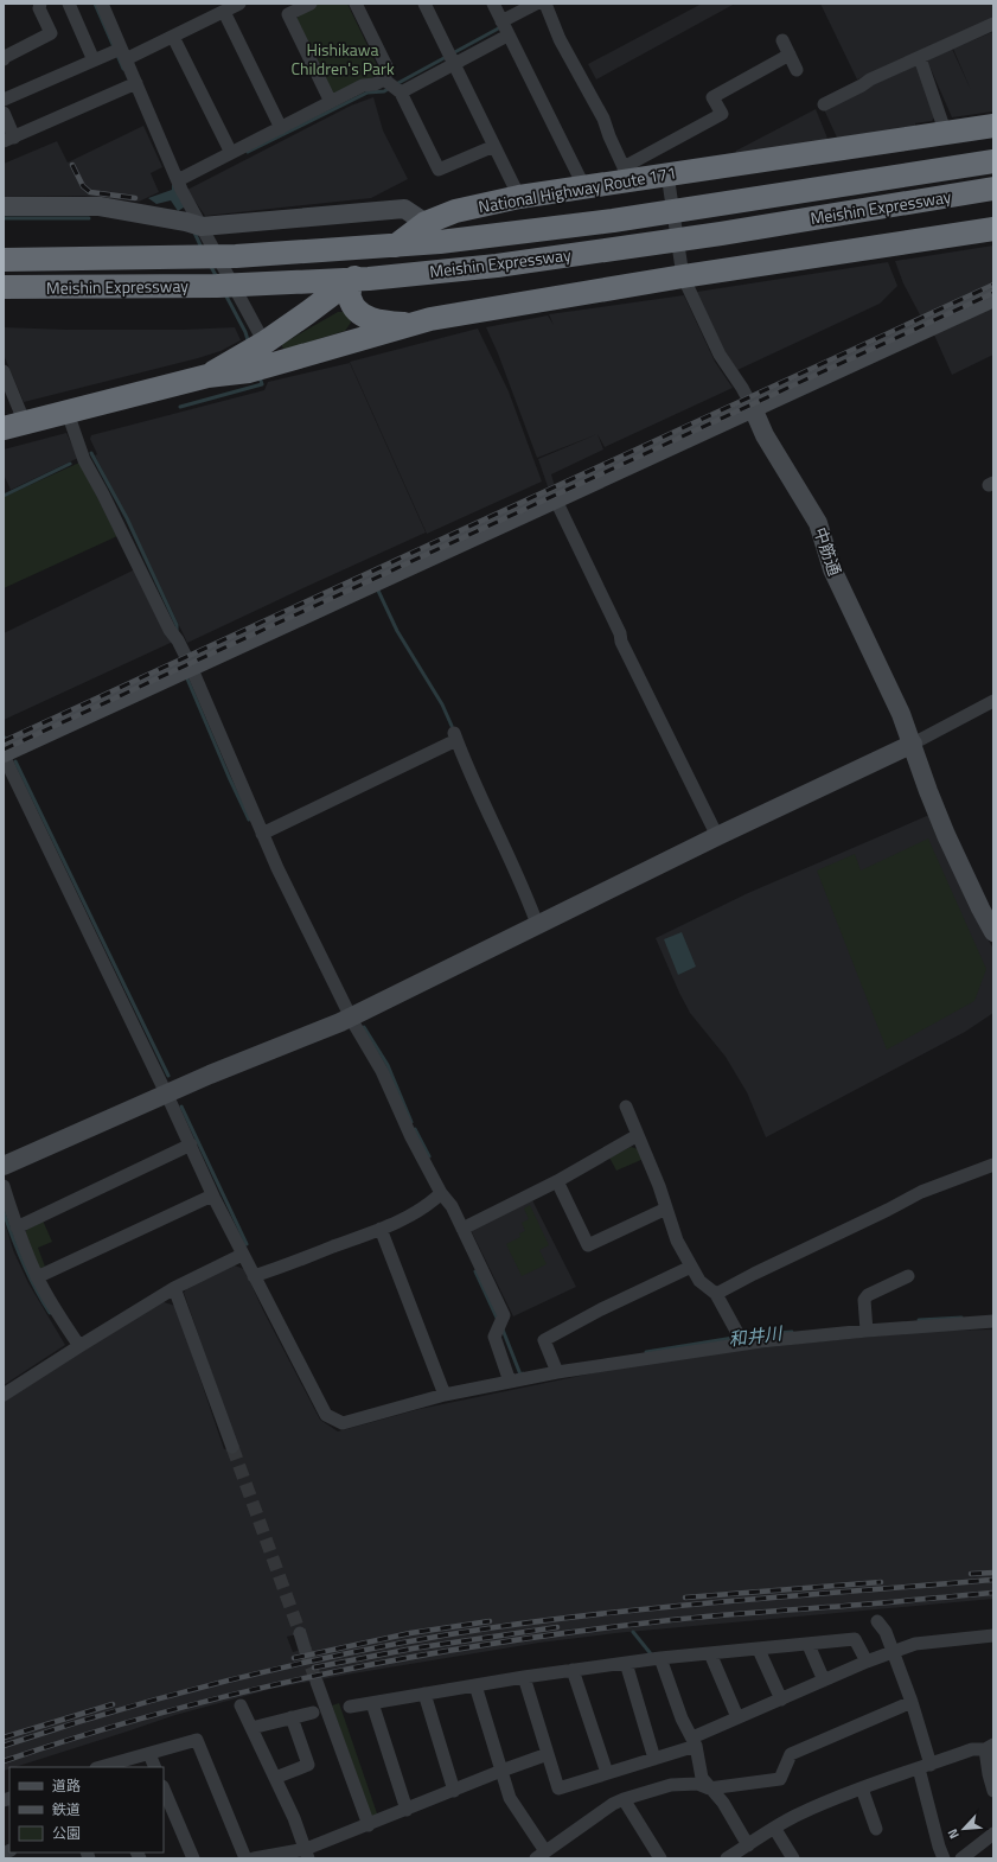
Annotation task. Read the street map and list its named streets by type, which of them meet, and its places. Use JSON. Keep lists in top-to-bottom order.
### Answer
{
  "streets": {
    "highway": ["National Highway Route 171", "Meishin Expressway"],
    "street": ["中筋通"]
  },
  "crossings": [
    ["National Highway Route 171", "中筋通"]
  ],
  "water": ["和井川"],
  "parks": ["Hishikawa Children's Park"],
  "legend": ["道路", "鉄道", "公園"],
  "north": "bottom left"
}
